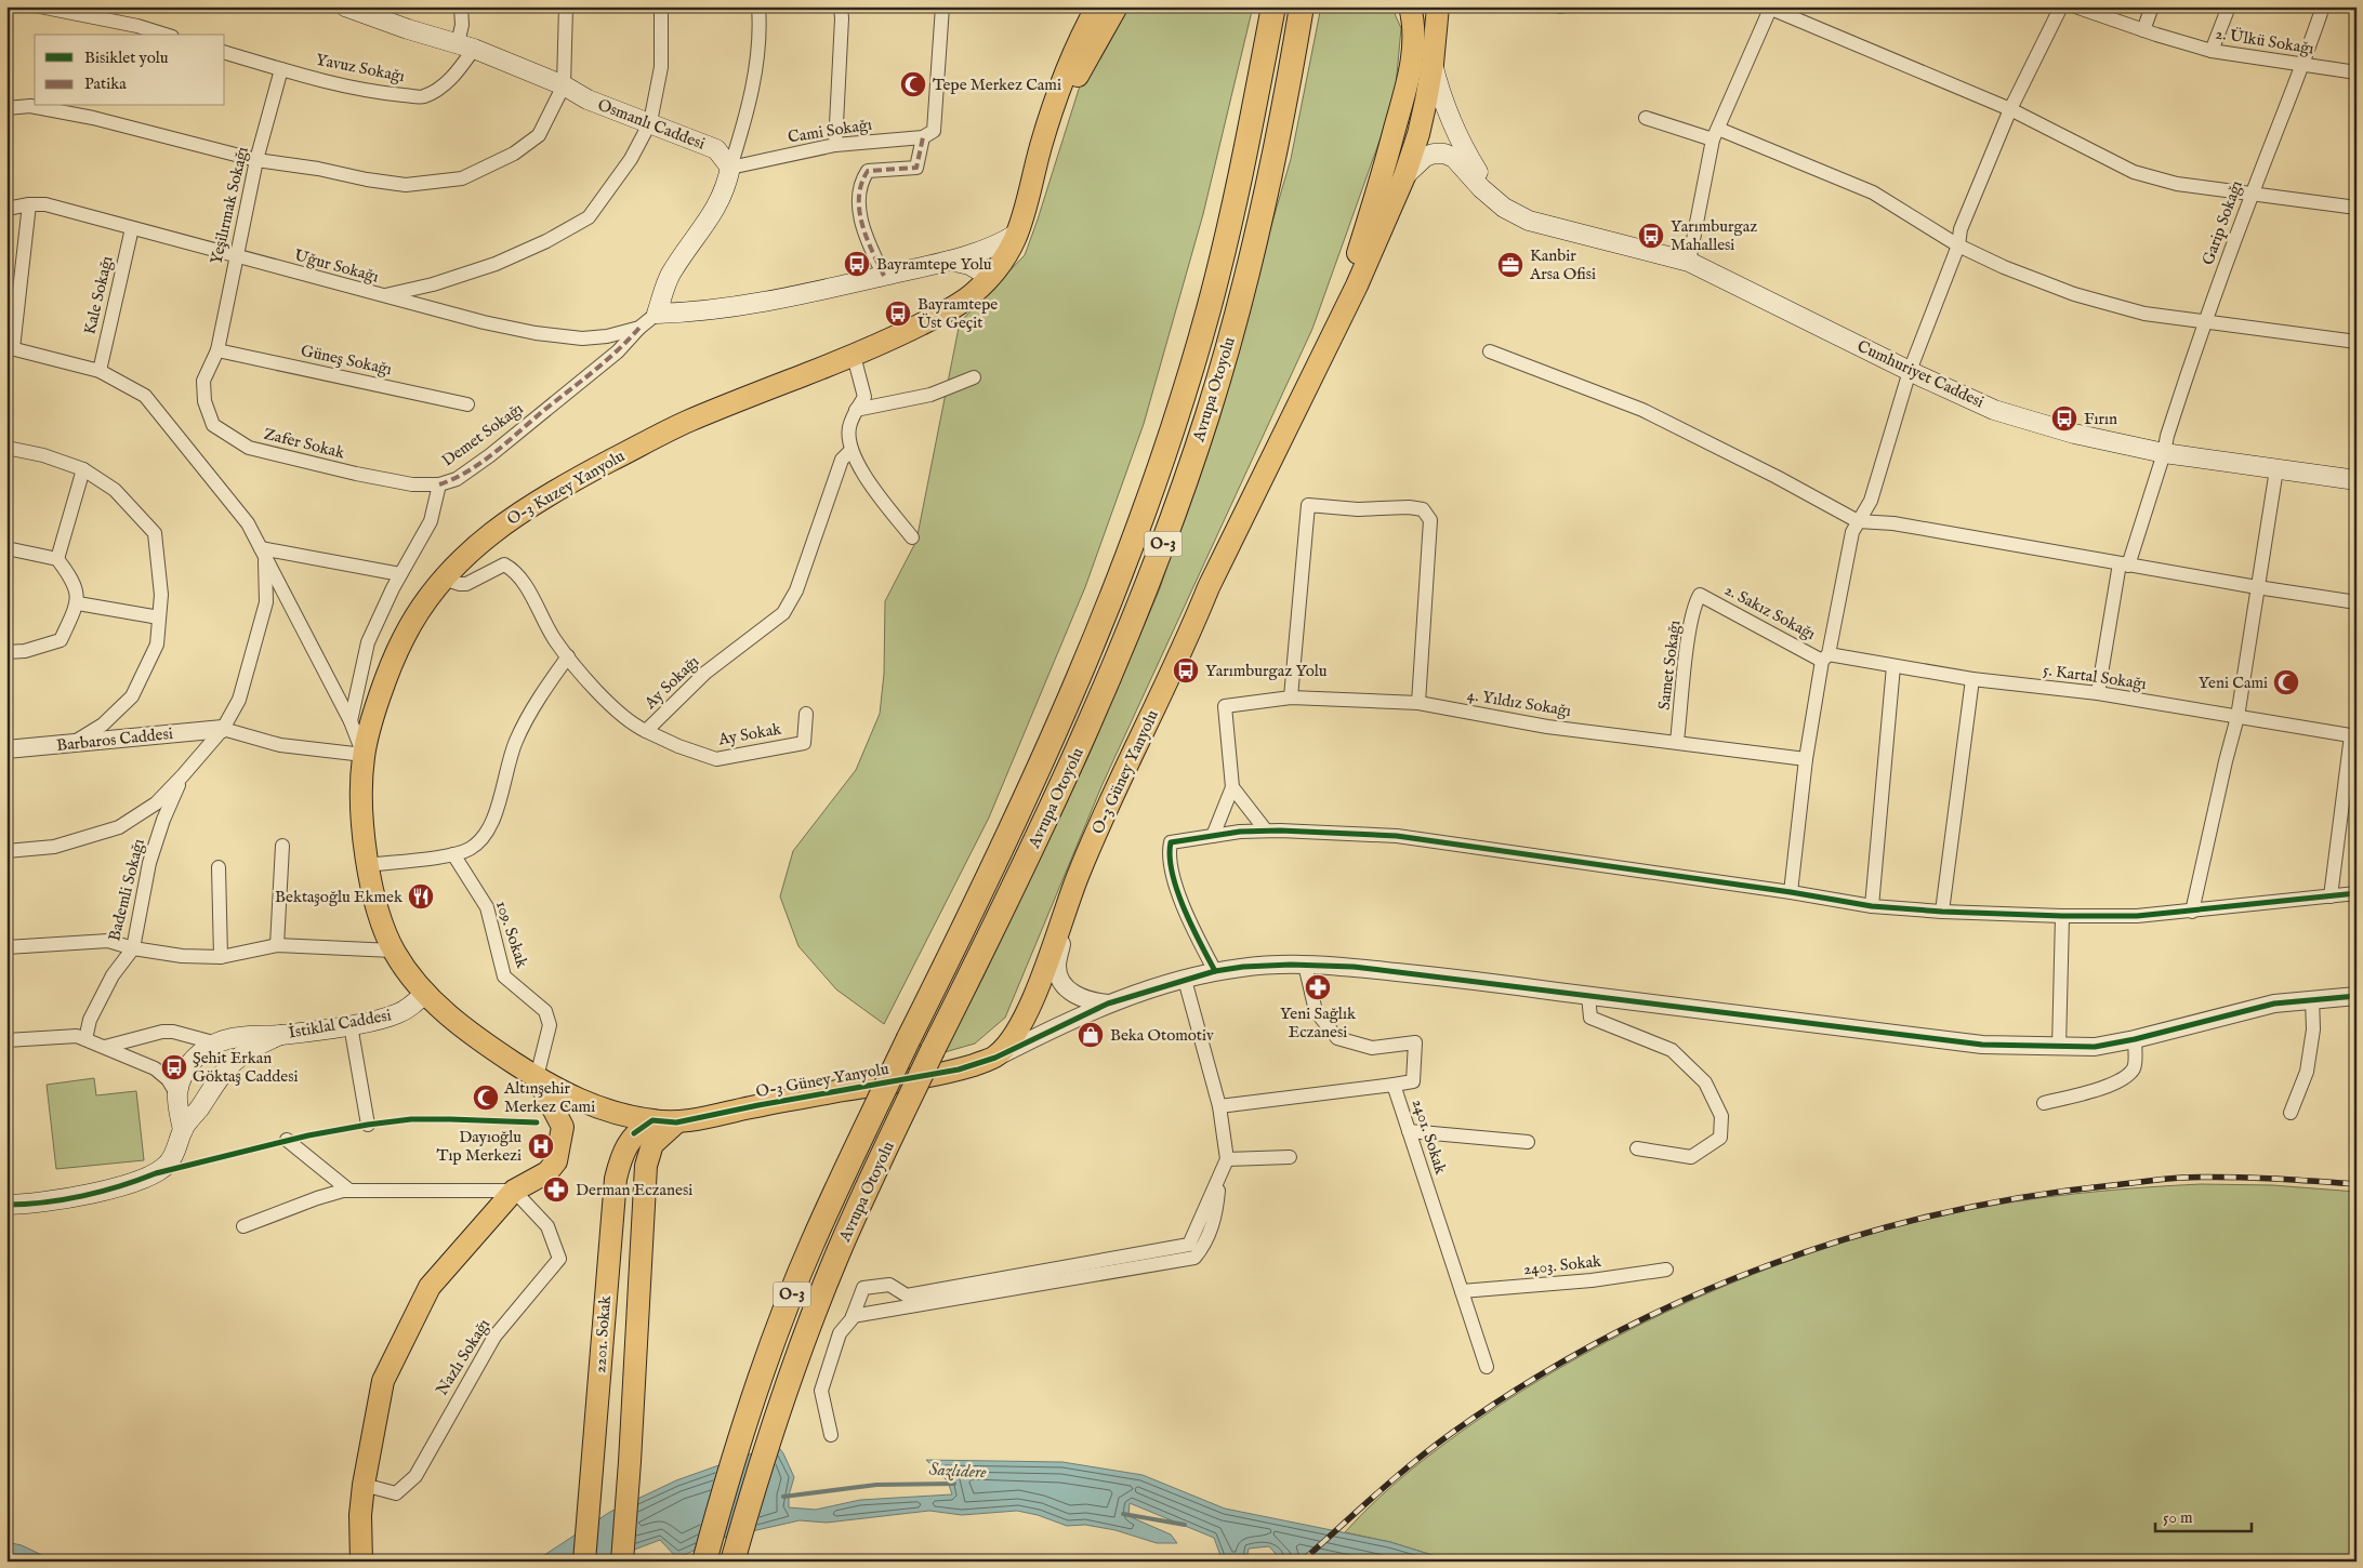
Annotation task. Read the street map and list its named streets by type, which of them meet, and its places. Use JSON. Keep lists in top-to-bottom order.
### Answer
{
  "streets": {
    "highway": ["Avrupa Otoyolu", "O-3"],
    "main road": [
      "Osmanlı Caddesi",
      "Cumhuriyet Caddesi",
      "O-3 Kuzey Yanyolu",
      "O-3 Güney Yanyolu",
      "İstiklal Caddesi",
      "2201. Sokak"
    ],
    "street": [
      "2. Ülkü Sokağı",
      "Yavuz Sokağı",
      "Cami Sokağı",
      "Yeşilırmak Sokağı",
      "Garip Sokağı",
      "Uğur Sokağı",
      "Kale Sokağı",
      "Güneş Sokağı",
      "Demet Sokağı",
      "Zafer Sokak",
      "2. Sakız Sokağı",
      "Samet Sokağı",
      "5. Kartal Sokağı",
      "Ay Sokağı",
      "4. Yıldız Sokağı",
      "Ay Sokak",
      "Barbaros Caddesi",
      "Bademli Sokağı",
      "109. Sokak",
      "2401. Sokak",
      "2403. Sokak",
      "Nazlı Sokağı"
    ]
  },
  "crossings": [
    ["2. Ülkü Sokağı", "Garip Sokağı"],
    ["Yavuz Sokağı", "Osmanlı Caddesi"],
    ["Yavuz Sokağı", "Yeşilırmak Sokağı"],
    ["Osmanlı Caddesi", "Cami Sokağı"],
    ["Yeşilırmak Sokağı", "Uğur Sokağı"],
    ["Yeşilırmak Sokağı", "Güneş Sokağı"],
    ["Yeşilırmak Sokağı", "Zafer Sokak"],
    ["Garip Sokağı", "Cumhuriyet Caddesi"],
    ["Garip Sokağı", "5. Kartal Sokağı"],
    ["Uğur Sokağı", "Kale Sokağı"],
    ["Uğur Sokağı", "Demet Sokağı"],
    ["Güneş Sokağı", "Zafer Sokak"],
    ["Demet Sokağı", "Zafer Sokak"],
    ["O-3 Kuzey Yanyolu", "Ay Sokağı"],
    ["O-3 Kuzey Yanyolu", "O-3 Güney Yanyolu"],
    ["O-3 Kuzey Yanyolu", "109. Sokak"],
    ["O-3 Kuzey Yanyolu", "İstiklal Caddesi"],
    ["O-3 Kuzey Yanyolu", "2201. Sokak"],
    ["2. Sakız Sokağı", "Samet Sokağı"],
    ["2. Sakız Sokağı", "5. Kartal Sokağı"],
    ["Samet Sokağı", "4. Yıldız Sokağı"],
    ["Ay Sokağı", "Ay Sokak"],
    ["O-3 Güney Yanyolu", "2201. Sokak"],
    ["2401. Sokak", "2403. Sokak"]
  ],
  "water": ["Sazlıdere"],
  "places": {
    "mosque": ["Tepe Merkez Cami", "Yeni Cami", "Altınşehir Merkez Cami"],
    "bus stop": [
      "Yarımburgaz Mahallesi",
      "Bayramtepe Yolu",
      "Bayramtepe Üst Geçit",
      "Fırın",
      "Yarımburgaz Yolu",
      "Şehit Erkan Göktaş Caddesi"
    ],
    "office": ["Kanbir Arsa Ofisi"],
    "restaurant": ["Bektaşoğlu Ekmek"],
    "pharmacy": ["Yeni Sağlık Eczanesi", "Derman Eczanesi"],
    "shop": ["Beka Otomotiv"],
    "hospital": ["Dayıoğlu Tıp Merkezi"]
  },
  "legend": ["Bisiklet yolu", "Patika"],
  "scale_bar": "50 m"
}
